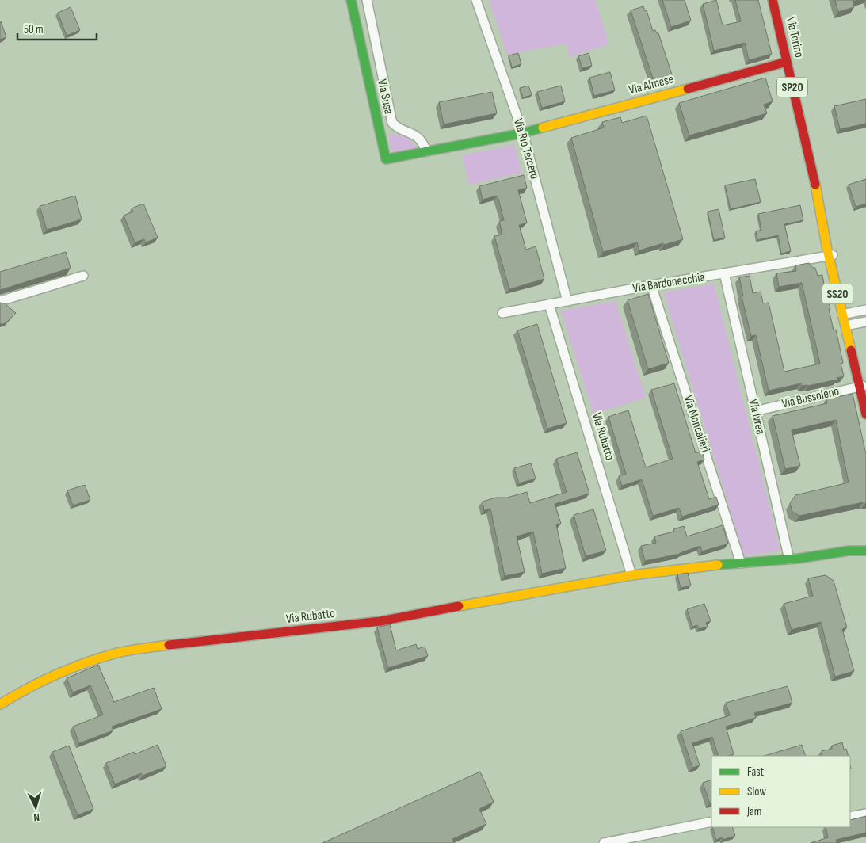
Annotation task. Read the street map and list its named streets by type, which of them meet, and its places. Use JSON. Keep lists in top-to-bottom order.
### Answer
{
  "streets": {
    "street": [
      "Via Torino",
      "Via Almese",
      "SP20",
      "Via Susa",
      "Via Rio Tercero",
      "Via Bardonecchia",
      "SS20",
      "Via Bussoleno",
      "Via Ivrea",
      "Via Moncalieri",
      "Via Rubatto"
    ]
  },
  "crossings": [
    ["Via Torino", "Via Almese"],
    ["Via Torino", "SS20"],
    ["Via Almese", "Via Susa"],
    ["Via Almese", "Via Rio Tercero"],
    ["Via Susa", "Via Rio Tercero"],
    ["Via Rio Tercero", "Via Bardonecchia"],
    ["Via Bardonecchia", "SS20"],
    ["Via Bardonecchia", "Via Ivrea"],
    ["Via Bardonecchia", "Via Moncalieri"],
    ["Via Bardonecchia", "Via Rubatto"],
    ["SS20", "Via Bussoleno"],
    ["Via Bussoleno", "Via Ivrea"],
    ["Via Ivrea", "Via Rubatto"],
    ["Via Moncalieri", "Via Rubatto"]
  ],
  "legend": ["Fast", "Slow", "Jam"],
  "scale_bar": "50 m",
  "north": "bottom"
}
